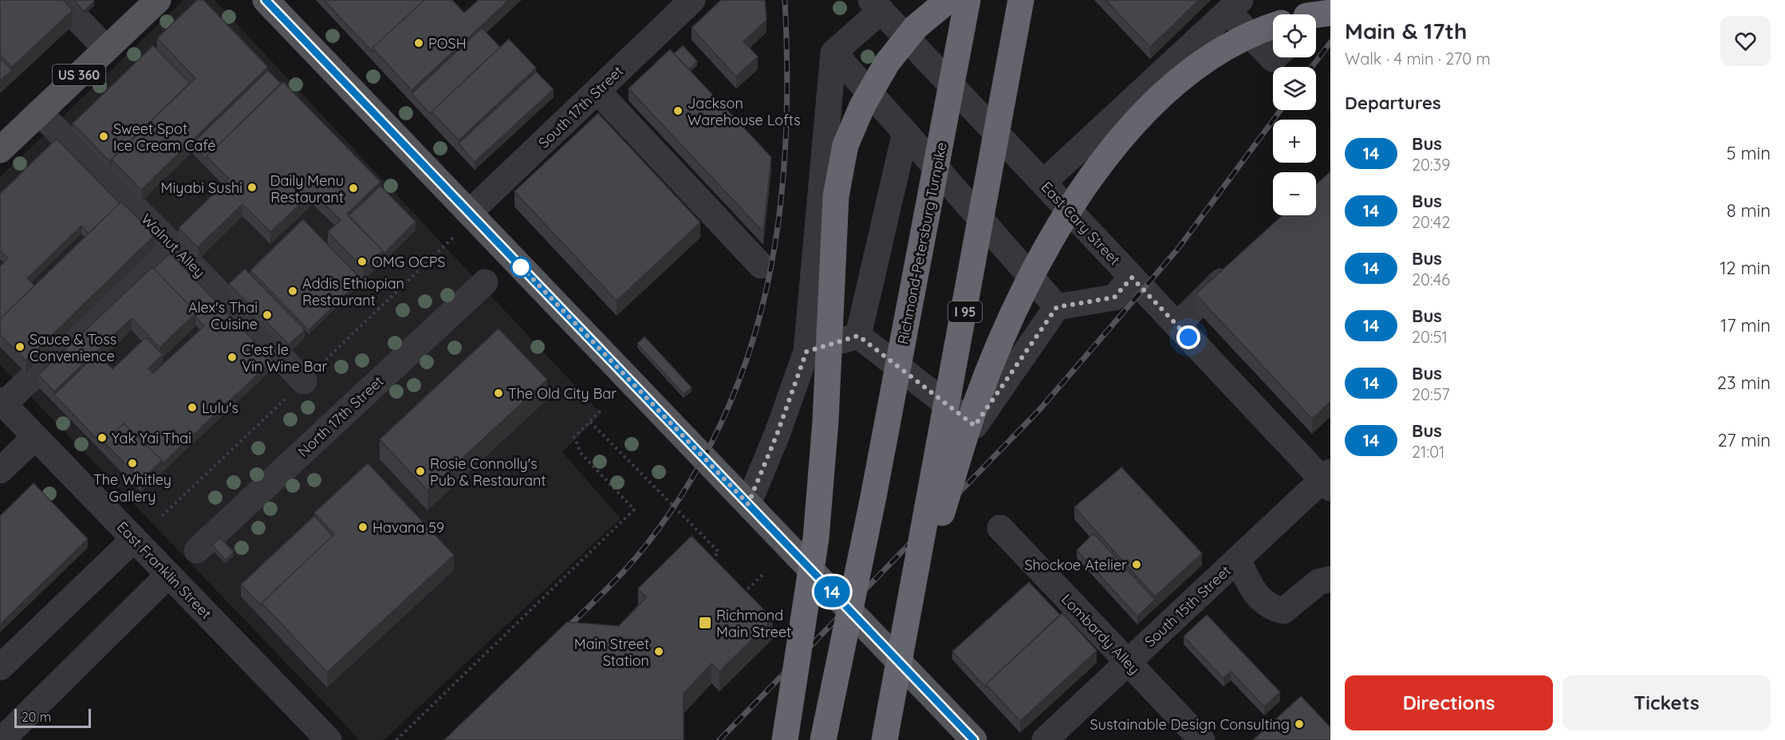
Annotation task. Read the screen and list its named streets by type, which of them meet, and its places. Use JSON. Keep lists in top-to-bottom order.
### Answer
{
  "streets": {
    "highway": ["Richmond-Petersburg Turnpike", "I 95"],
    "main road": ["US 360"],
    "street": [
      "South 17th Street",
      "East Cary Street",
      "Walnut Alley",
      "North 17th Street",
      "East Franklin Street",
      "South 15th Street",
      "Lombardy Alley"
    ]
  },
  "crossings": [
    ["US 360", "Walnut Alley"],
    ["East Cary Street", "South 15th Street"],
    ["South 15th Street", "Lombardy Alley"]
  ],
  "places": {
    "other": [
      "POSH",
      "Jackson Warehouse Lofts",
      "Sweet Spot Ice Cream Café",
      "Miyabi Sushi",
      "Daily Menu Restaurant",
      "OMG OCPS",
      "Addis Ethiopian Restaurant",
      "Alex's Thai Cuisine",
      "Sauce & Toss Convenience",
      "C'est le Vin Wine Bar",
      "The Old City Bar",
      "Lulu's",
      "Yak Yai Thai",
      "The Whitley Gallery",
      "Rosie Connolly's Pub & Restaurant",
      "Havana 59",
      "Shockoe Atelier",
      "Main Street Station",
      "Sustainable Design Consulting"
    ],
    "transit": ["Richmond Main Street"]
  },
  "lines": ["bus line 14"],
  "scale_bar": "20 m",
  "page": {
    "on_map": "14",
    "heading": [
      ["Main & 17th", "Walk · 4 min · 270 m"],
      "Departures"
    ],
    "map_buttons": ["+", "−"],
    "list": [
      {
        "mark": "14",
        "name": "Bus",
        "note": "20:39",
        "value": "5 min"
      },
      {
        "mark": "14",
        "name": "Bus",
        "note": "20:42",
        "value": "8 min"
      },
      {
        "mark": "14",
        "name": "Bus",
        "note": "20:46",
        "value": "12 min"
      },
      {
        "mark": "14",
        "name": "Bus",
        "note": "20:51",
        "value": "17 min"
      },
      {
        "mark": "14",
        "name": "Bus",
        "note": "20:57",
        "value": "23 min"
      },
      {
        "mark": "14",
        "name": "Bus",
        "note": "21:01",
        "value": "27 min"
      }
    ],
    "buttons": ["Directions", "Tickets"],
    "scale": "20 m"
  }
}
